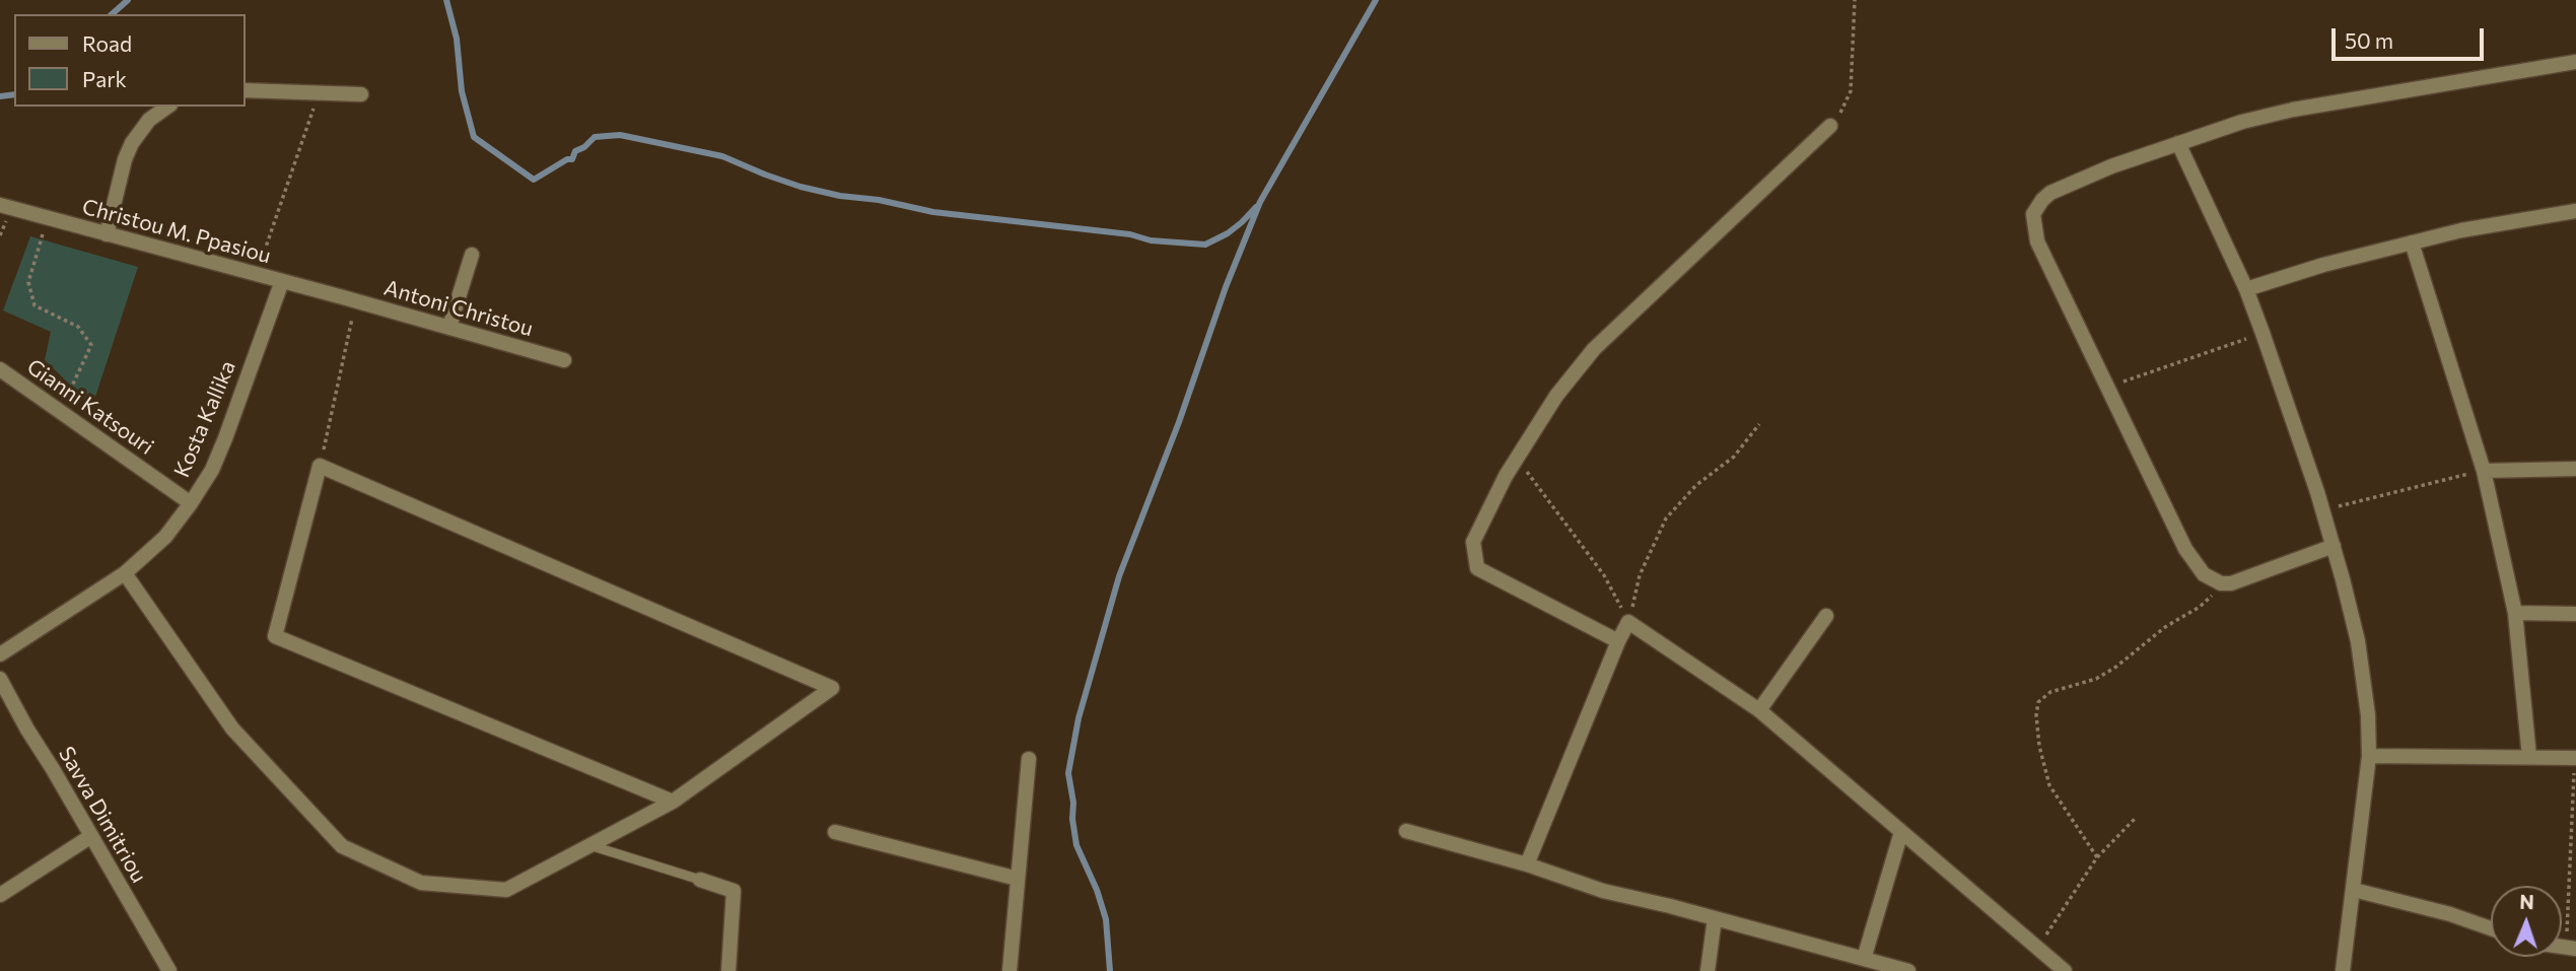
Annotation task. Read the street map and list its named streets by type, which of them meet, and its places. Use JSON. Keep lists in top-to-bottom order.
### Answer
{
  "streets": {
    "street": [
      "Christou M. Ppasiou",
      "Antoni Christou",
      "Gianni Katsouri",
      "Kosta Kallika",
      "Savva Dimitriou"
    ]
  },
  "crossings": [
    ["Christou M. Ppasiou", "Antoni Christou"],
    ["Christou M. Ppasiou", "Kosta Kallika"],
    ["Gianni Katsouri", "Kosta Kallika"]
  ],
  "legend": ["Road", "Park"],
  "scale_bar": "50 m",
  "north": "top"
}
